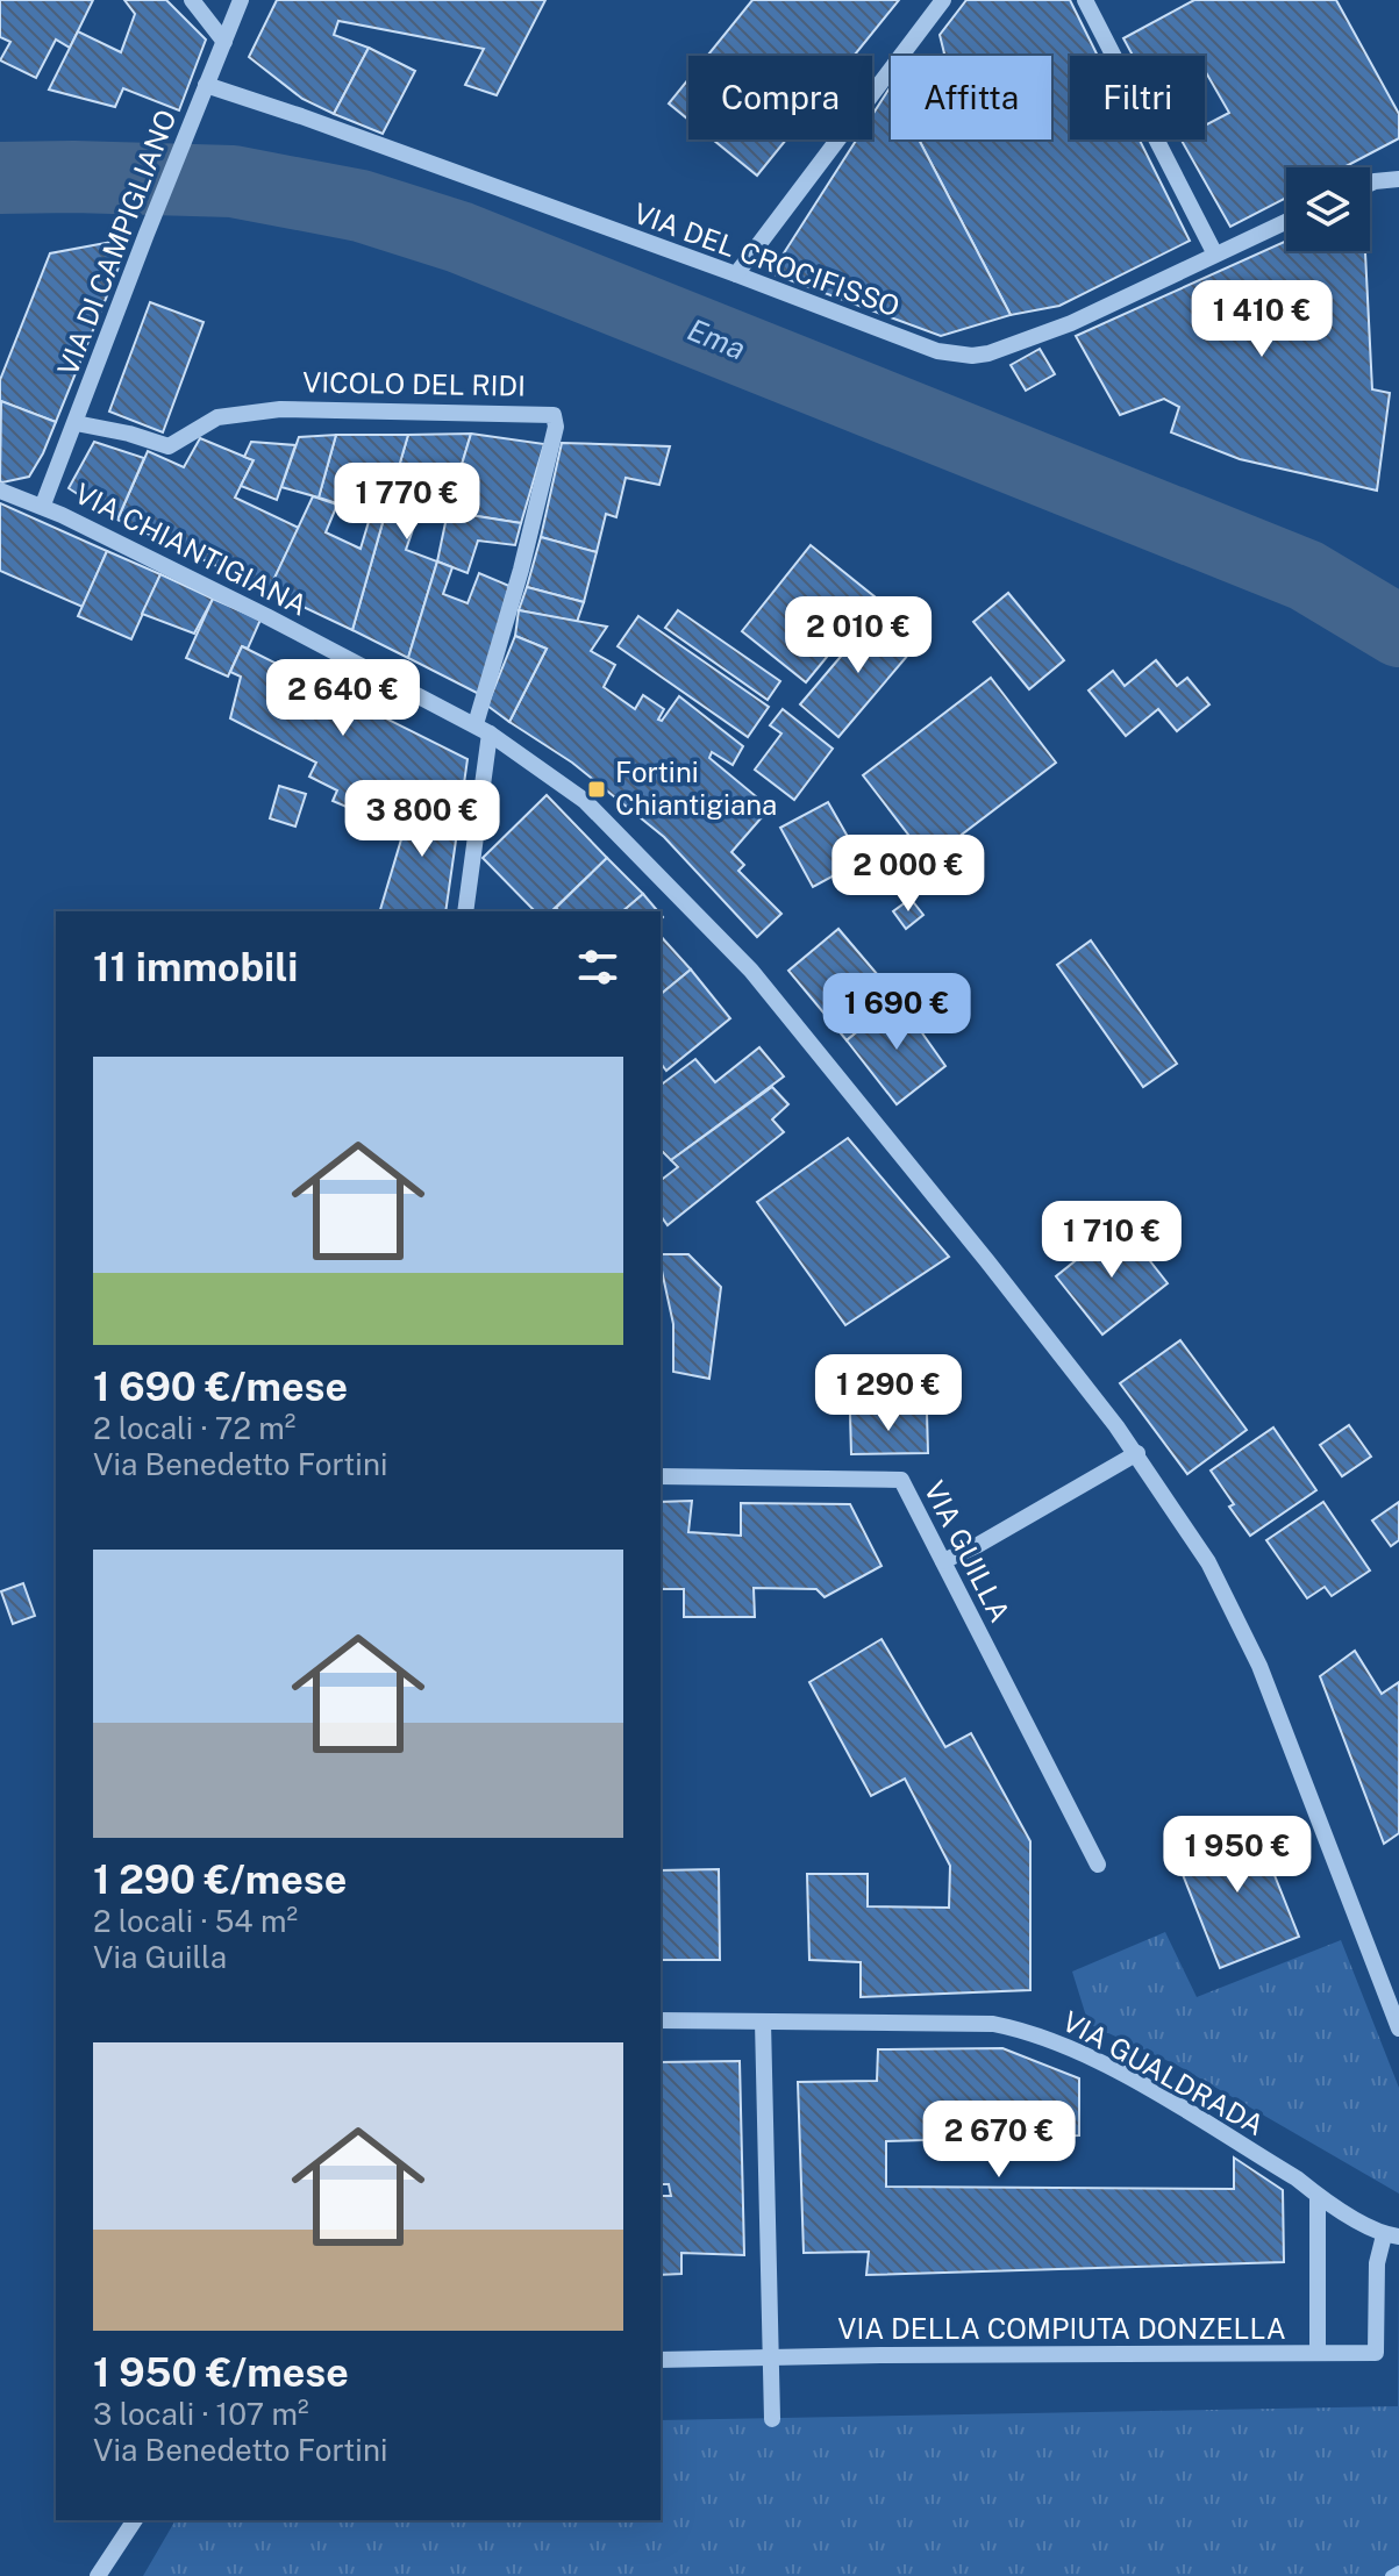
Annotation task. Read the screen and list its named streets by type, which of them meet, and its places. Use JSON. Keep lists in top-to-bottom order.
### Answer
{
  "streets": {
    "street": [
      "VIA DI CAMPIGLIANO",
      "VIA DEL CROCIFISSO",
      "VICOLO DEL RIDI",
      "VIA CHIANTIGIANA",
      "VIA GUILLA",
      "VIA GUALDRADA",
      "VIA DELLA COMPIUTA DONZELLA"
    ]
  },
  "crossings": [
    ["VIA DI CAMPIGLIANO", "VIA DEL CROCIFISSO"],
    ["VIA DI CAMPIGLIANO", "VICOLO DEL RIDI"],
    ["VIA DI CAMPIGLIANO", "VIA CHIANTIGIANA"],
    ["VICOLO DEL RIDI", "VIA CHIANTIGIANA"],
    ["VIA GUALDRADA", "VIA DELLA COMPIUTA DONZELLA"]
  ],
  "water": ["Ema"],
  "places": {
    "transit": ["Fortini Chiantigiana"]
  },
  "page": {
    "chip": ["Compra", "Affitta", "Filtri"],
    "price": [
      "1 410 €",
      "1 770 €",
      "2 010 €",
      "2 640 €",
      "3 800 €",
      "2 000 €",
      "1 690 €",
      "1 710 €",
      "1 290 €",
      "1 950 €",
      "2 670 €"
    ],
    "heading": "11 immobili",
    "list": [
      {
        "name": "1 690 €/mese",
        "note": "2 locali · 72 m² · Via Benedetto Fortini"
      },
      {
        "name": "1 290 €/mese",
        "note": "2 locali · 54 m² · Via Guilla"
      },
      {
        "name": "1 950 €/mese",
        "note": "3 locali · 107 m² · Via Benedetto Fortini"
      }
    ]
  }
}
